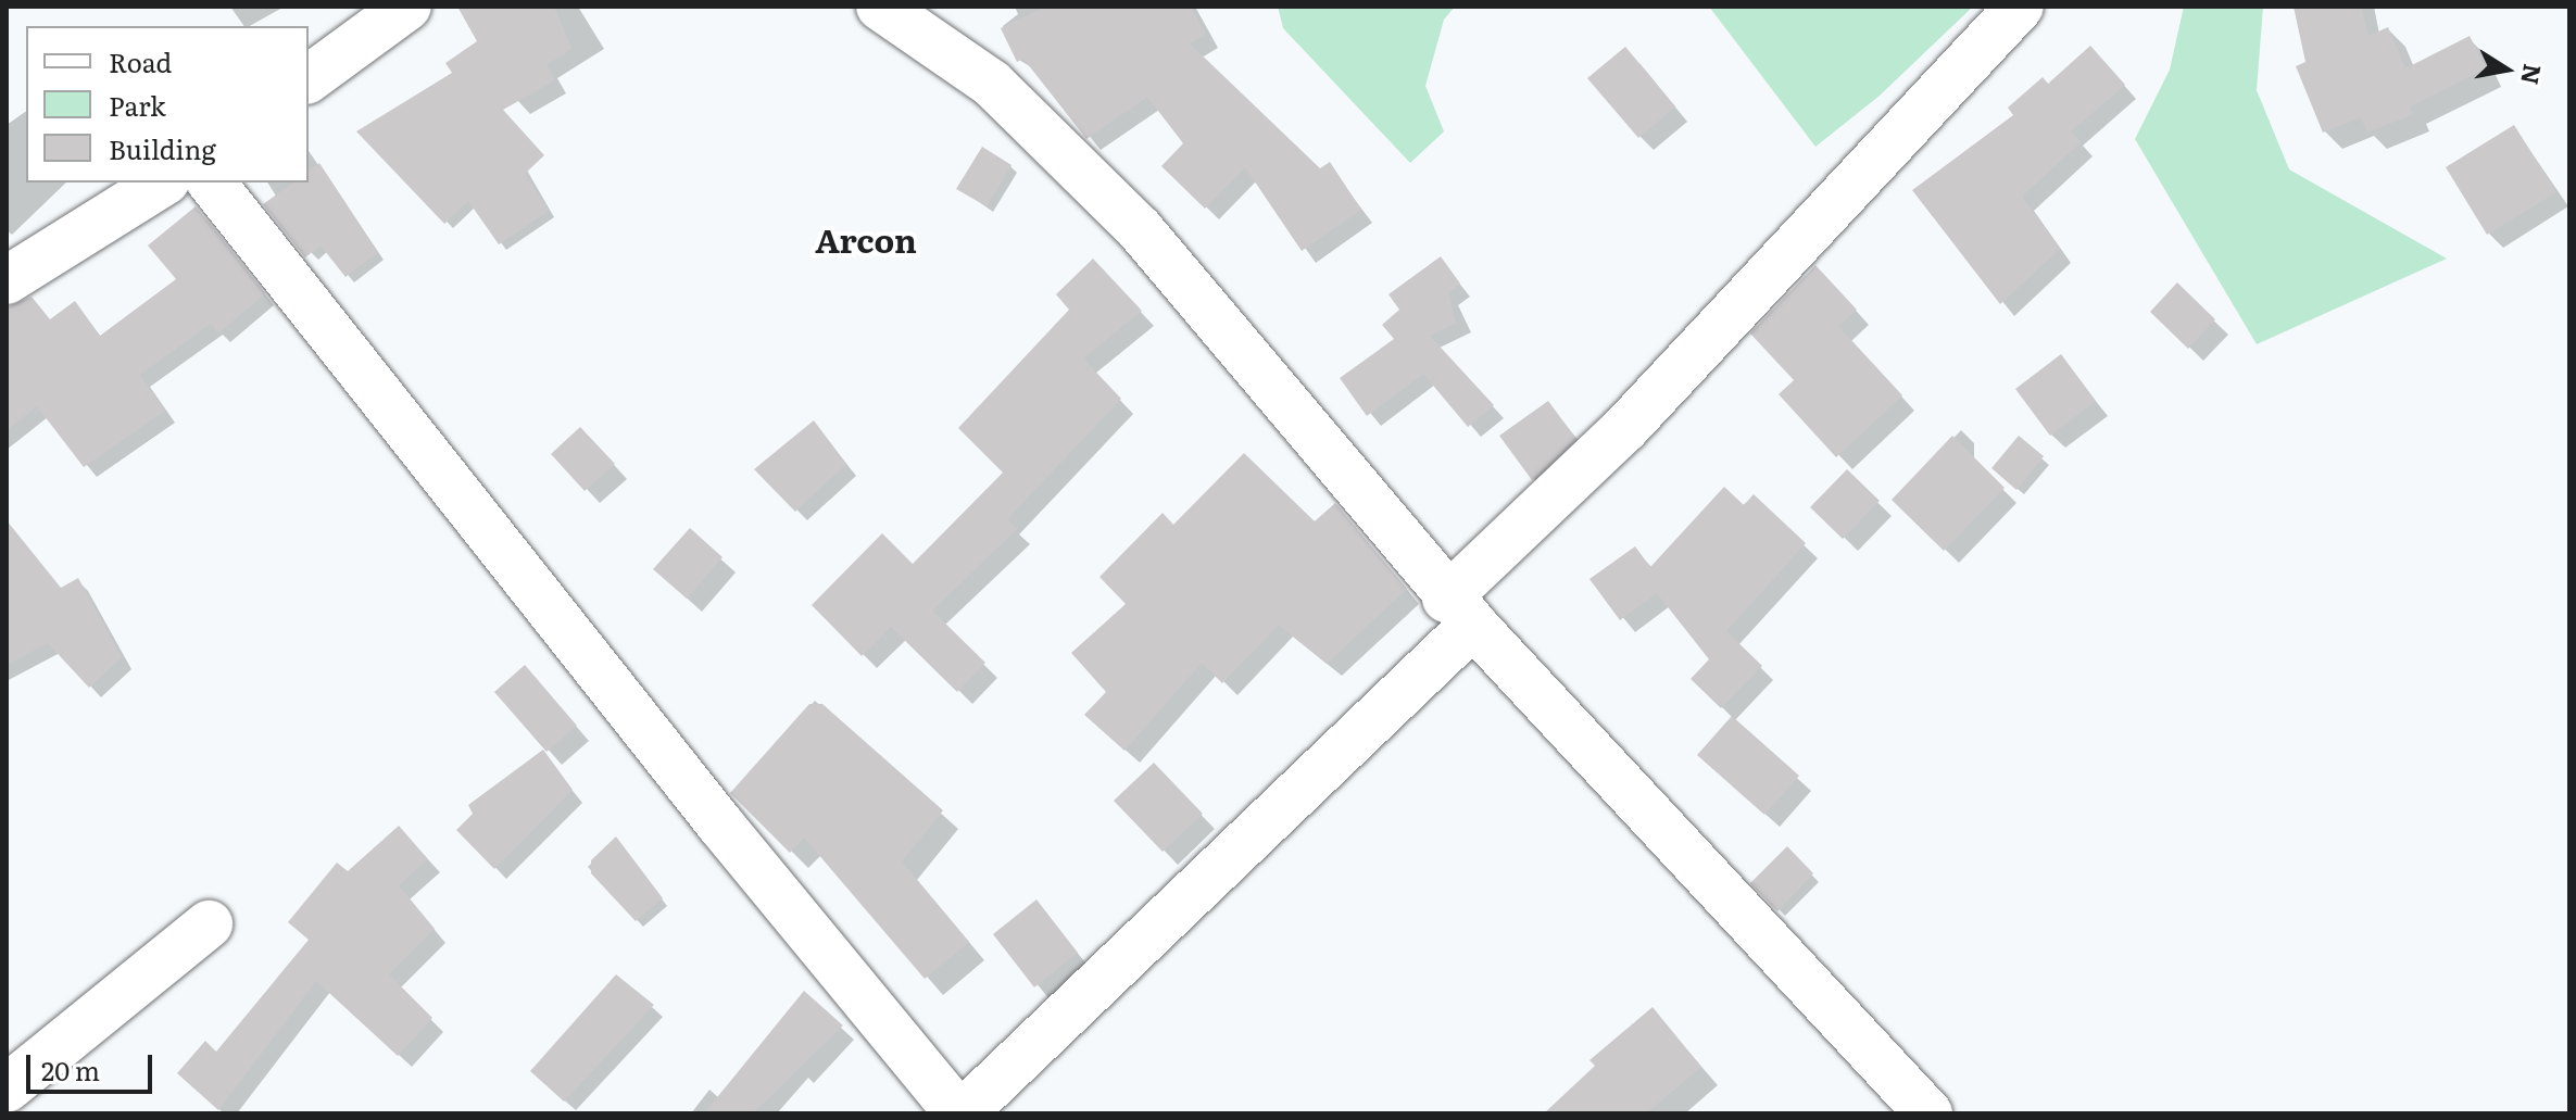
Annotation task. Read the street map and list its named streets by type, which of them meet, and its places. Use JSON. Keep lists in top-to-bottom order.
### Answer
{
  "districts": ["Arcon"],
  "legend": ["Road", "Park", "Building"],
  "scale_bar": "20 m",
  "north": "right"
}
